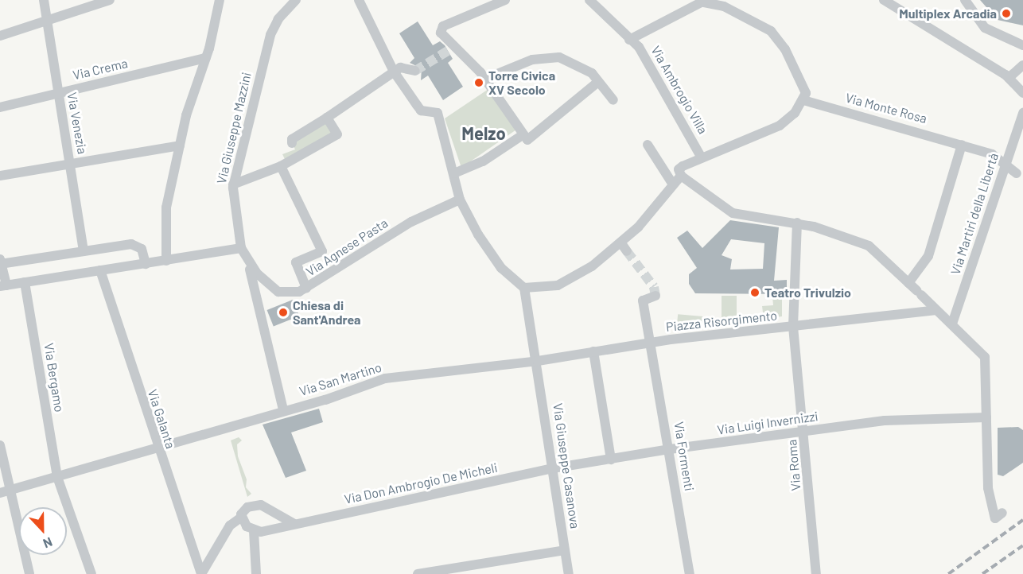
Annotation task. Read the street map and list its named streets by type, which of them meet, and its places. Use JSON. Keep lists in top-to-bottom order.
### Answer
{
  "streets": {
    "street": [
      "Via Crema",
      "Via Ambrogio Villa",
      "Via Monte Rosa",
      "Via Venezia",
      "Via Giuseppe Mazzini",
      "Via Martiri della Libertà",
      "Via Agnese Pasta",
      "Piazza Risorgimento",
      "Via Bergamo",
      "Via San Martino",
      "Via Galanta",
      "Via Luigi Invernizzi",
      "Via Formenti",
      "Via Roma",
      "Via Giuseppe Casanova",
      "Via Don Ambrogio De Micheli"
    ]
  },
  "crossings": [
    ["Via Crema", "Via Venezia"],
    ["Via Monte Rosa", "Via Martiri della Libertà"],
    ["Via Giuseppe Mazzini", "Via Agnese Pasta"],
    ["Via Giuseppe Mazzini", "Via San Martino"],
    ["Piazza Risorgimento", "Via San Martino"],
    ["Piazza Risorgimento", "Via Formenti"],
    ["Piazza Risorgimento", "Via Roma"],
    ["Via Bergamo", "Via San Martino"],
    ["Via San Martino", "Via Galanta"],
    ["Via San Martino", "Via Formenti"],
    ["Via San Martino", "Via Giuseppe Casanova"],
    ["Via Luigi Invernizzi", "Via Formenti"],
    ["Via Luigi Invernizzi", "Via Roma"],
    ["Via Luigi Invernizzi", "Via Giuseppe Casanova"],
    ["Via Luigi Invernizzi", "Via Don Ambrogio De Micheli"],
    ["Via Giuseppe Casanova", "Via Don Ambrogio De Micheli"]
  ],
  "districts": ["Melzo"],
  "places": [
    "Multiplex Arcadia",
    "Torre Civica XV Secolo",
    "Teatro Trivulzio",
    "Chiesa di Sant'Andrea"
  ],
  "north": "bottom"
}
